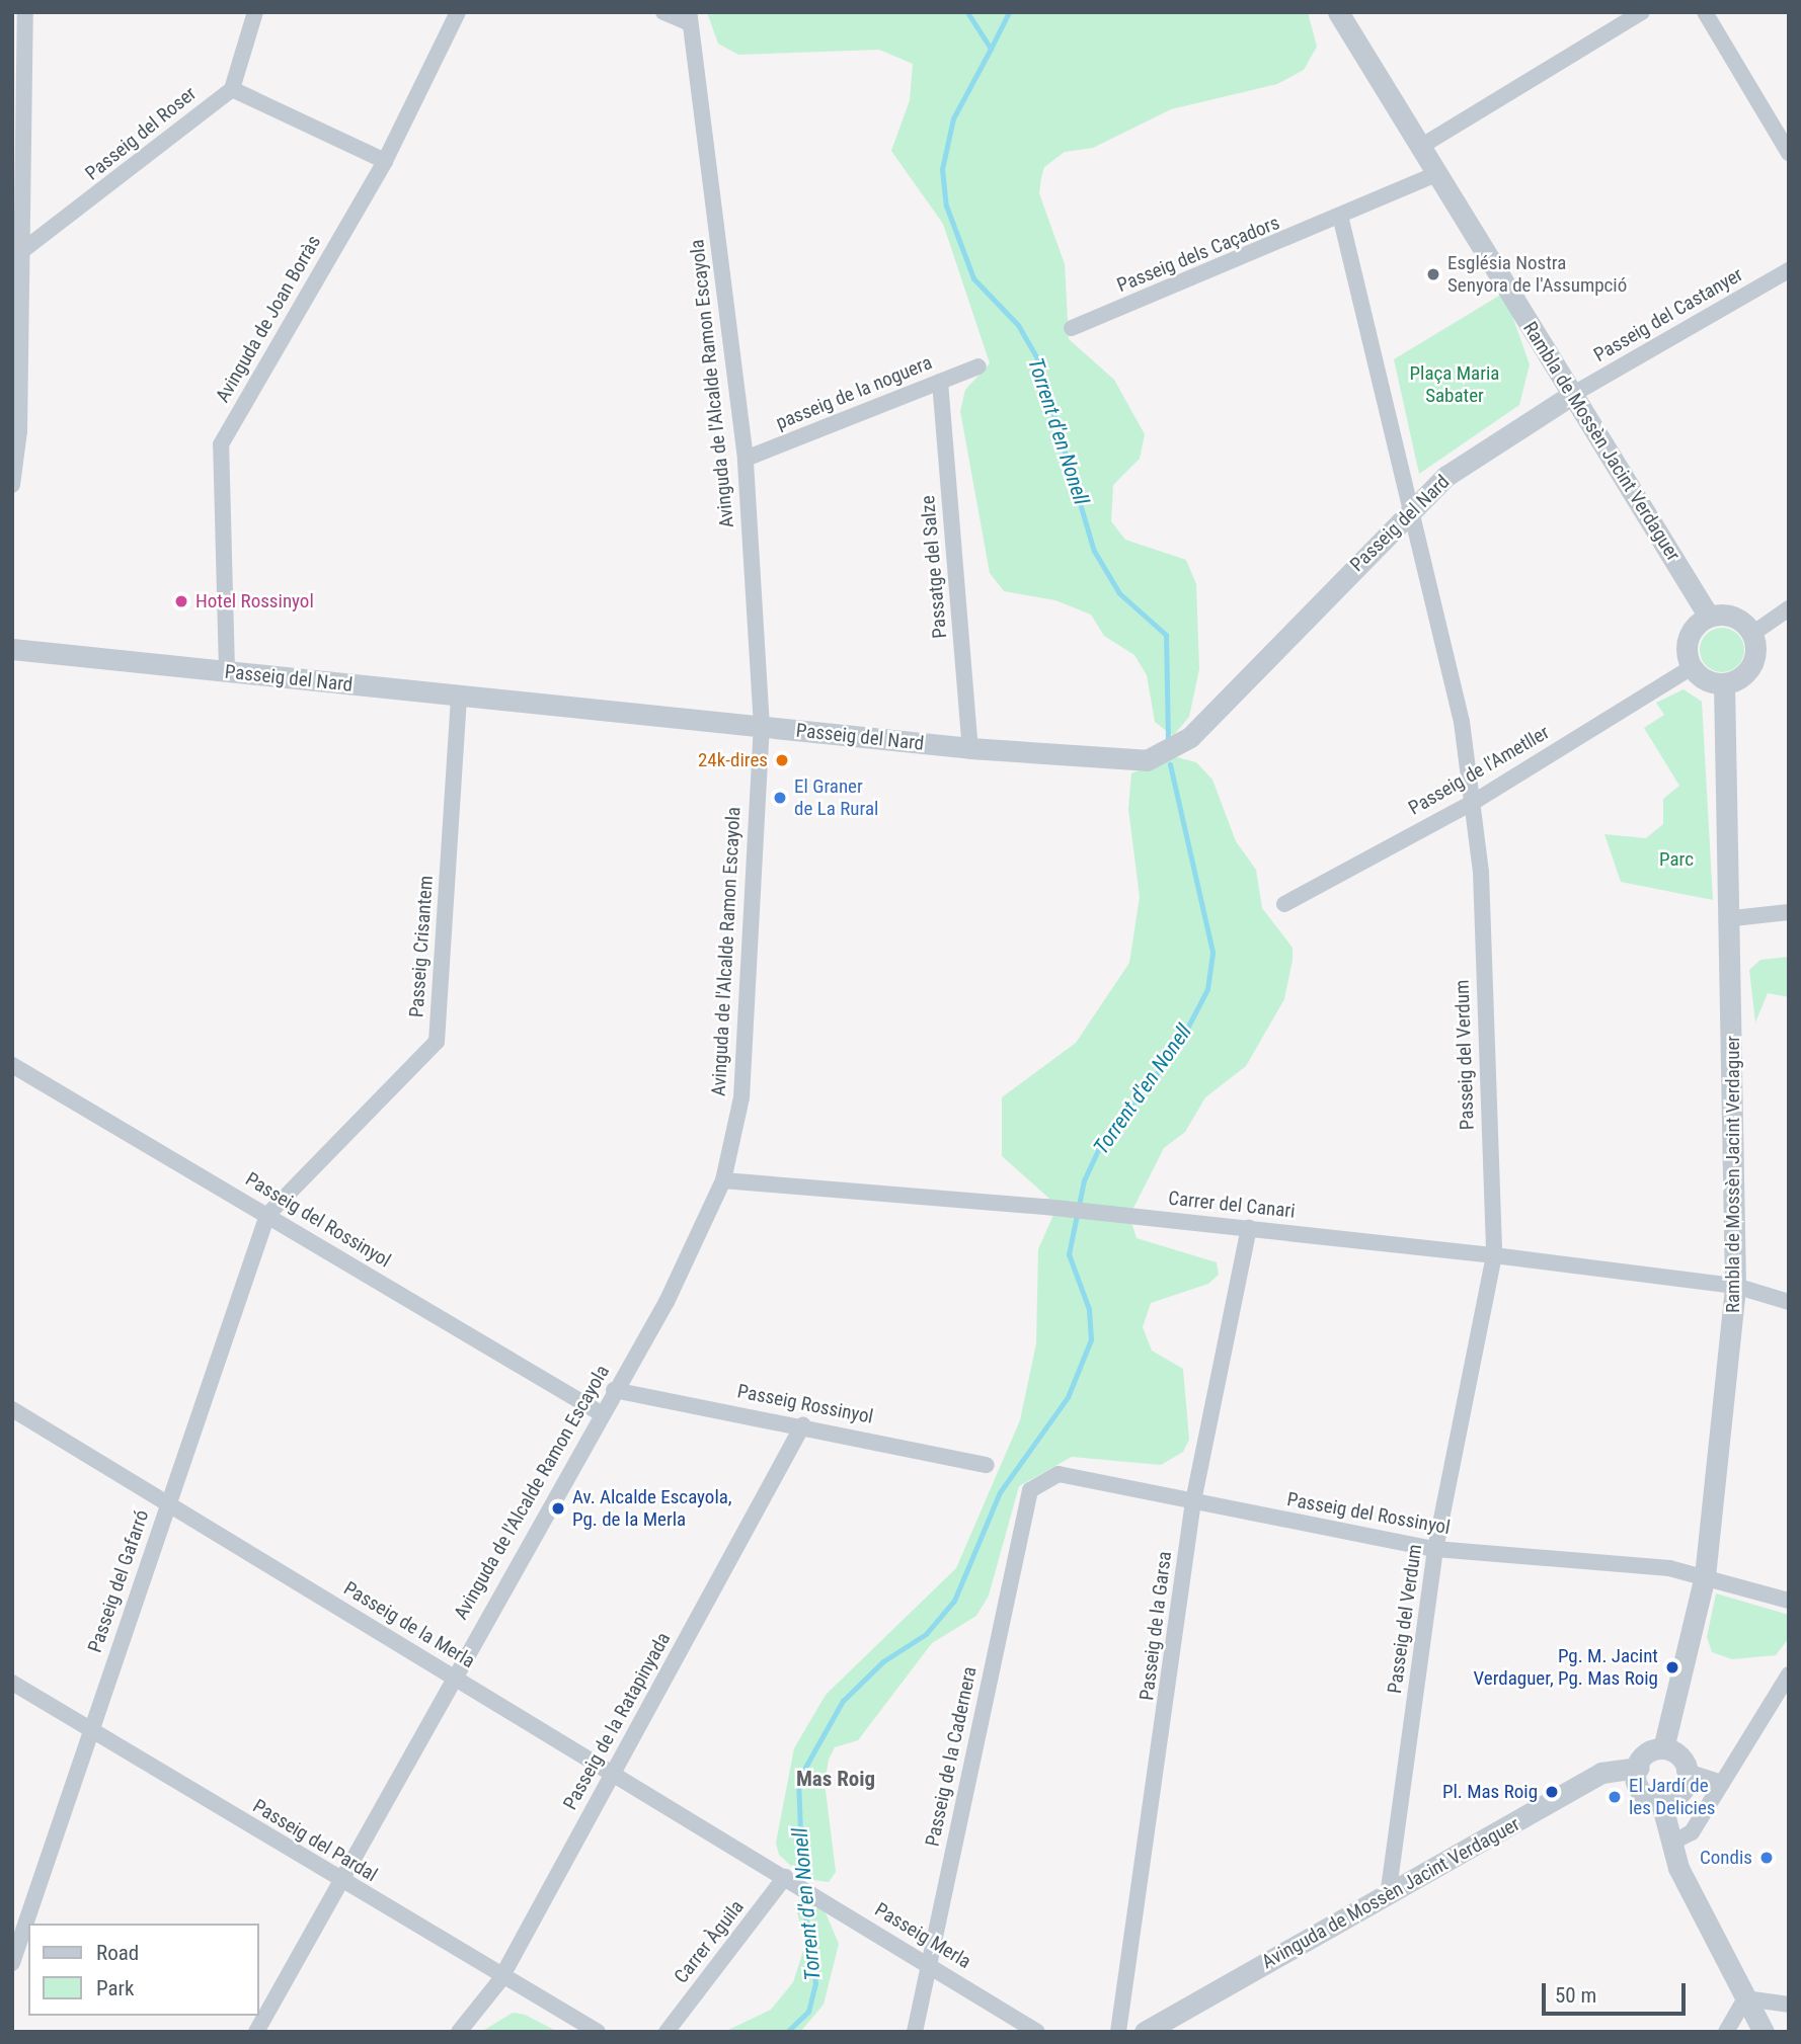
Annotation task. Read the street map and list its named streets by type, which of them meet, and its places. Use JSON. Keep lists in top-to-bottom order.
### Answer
{
  "streets": {
    "street": [
      "Passeig del Roser",
      "Passeig dels Caçadors",
      "Passeig del Castanyer",
      "Avinguda de Joan Borràs",
      "Avinguda de l'Alcalde Ramon Escayola",
      "passeig de la noguera",
      "Rambla de Mossèn Jacint Verdaguer",
      "Passeig del Nard",
      "Passatge del Salze",
      "Passeig de l'Ametller",
      "Passeig Crisantem",
      "Passeig del Verdum",
      "Carrer del Canari",
      "Passeig del Rossinyol",
      "Passeig Rossinyol",
      "Passeig del Gafarró",
      "Passeig de la Merla",
      "Passeig de la Garsa",
      "Passeig de la Ratapinyada",
      "Passeig de la Cadernera",
      "Passeig del Pardal",
      "Avinguda de Mossèn Jacint Verdaguer",
      "Passeig Merla",
      "Carrer Àguila"
    ]
  },
  "crossings": [
    ["Passeig dels Caçadors", "Passeig del Verdum"],
    ["Passeig del Castanyer", "Rambla de Mossèn Jacint Verdaguer"],
    ["Passeig del Castanyer", "Passeig del Nard"],
    ["Avinguda de Joan Borràs", "Passeig del Nard"],
    ["Avinguda de l'Alcalde Ramon Escayola", "passeig de la noguera"],
    ["Avinguda de l'Alcalde Ramon Escayola", "Passeig del Nard"],
    ["Avinguda de l'Alcalde Ramon Escayola", "Carrer del Canari"],
    ["Avinguda de l'Alcalde Ramon Escayola", "Passeig del Rossinyol"],
    ["Avinguda de l'Alcalde Ramon Escayola", "Passeig Rossinyol"],
    ["Avinguda de l'Alcalde Ramon Escayola", "Passeig de la Merla"],
    ["Avinguda de l'Alcalde Ramon Escayola", "Passeig del Pardal"],
    ["passeig de la noguera", "Passatge del Salze"],
    ["Rambla de Mossèn Jacint Verdaguer", "Passeig del Nard"],
    ["Rambla de Mossèn Jacint Verdaguer", "Passeig de l'Ametller"],
    ["Rambla de Mossèn Jacint Verdaguer", "Carrer del Canari"],
    ["Rambla de Mossèn Jacint Verdaguer", "Passeig del Rossinyol"],
    ["Rambla de Mossèn Jacint Verdaguer", "Avinguda de Mossèn Jacint Verdaguer"],
    ["Passeig del Nard", "Passatge del Salze"],
    ["Passeig del Nard", "Passeig Crisantem"],
    ["Passeig del Nard", "Passeig del Verdum"],
    ["Passeig de l'Ametller", "Passeig del Verdum"],
    ["Passeig Crisantem", "Passeig del Rossinyol"],
    ["Passeig Crisantem", "Passeig del Gafarró"],
    ["Passeig del Verdum", "Carrer del Canari"],
    ["Passeig del Verdum", "Passeig del Rossinyol"],
    ["Passeig del Verdum", "Avinguda de Mossèn Jacint Verdaguer"],
    ["Carrer del Canari", "Passeig de la Garsa"],
    ["Passeig del Rossinyol", "Passeig del Gafarró"],
    ["Passeig del Rossinyol", "Passeig de la Garsa"],
    ["Passeig del Rossinyol", "Passeig de la Cadernera"],
    ["Passeig Rossinyol", "Passeig de la Ratapinyada"],
    ["Passeig del Gafarró", "Passeig de la Merla"],
    ["Passeig del Gafarró", "Passeig del Pardal"],
    ["Passeig de la Merla", "Passeig de la Ratapinyada"],
    ["Passeig de la Merla", "Passeig Merla"],
    ["Passeig de la Merla", "Carrer Àguila"],
    ["Passeig de la Ratapinyada", "Passeig del Pardal"],
    ["Passeig de la Cadernera", "Passeig Merla"],
    ["Passeig Merla", "Carrer Àguila"]
  ],
  "districts": ["Mas Roig"],
  "water": ["Torrent d'en Nonell"],
  "parks": ["Plaça Maria Sabater", "Parc"],
  "places": [
    "Església Nostra Senyora de l'Assumpció",
    "Hotel Rossinyol",
    "24k-dires",
    "El Graner de La Rural",
    "Av. Alcalde Escayola, Pg. de la Merla",
    "Pg. M. Jacint Verdaguer, Pg. Mas Roig",
    "Pl. Mas Roig",
    "El Jardí de les Delicies",
    "Condis"
  ],
  "legend": ["Road", "Park"],
  "scale_bar": "50 m"
}
